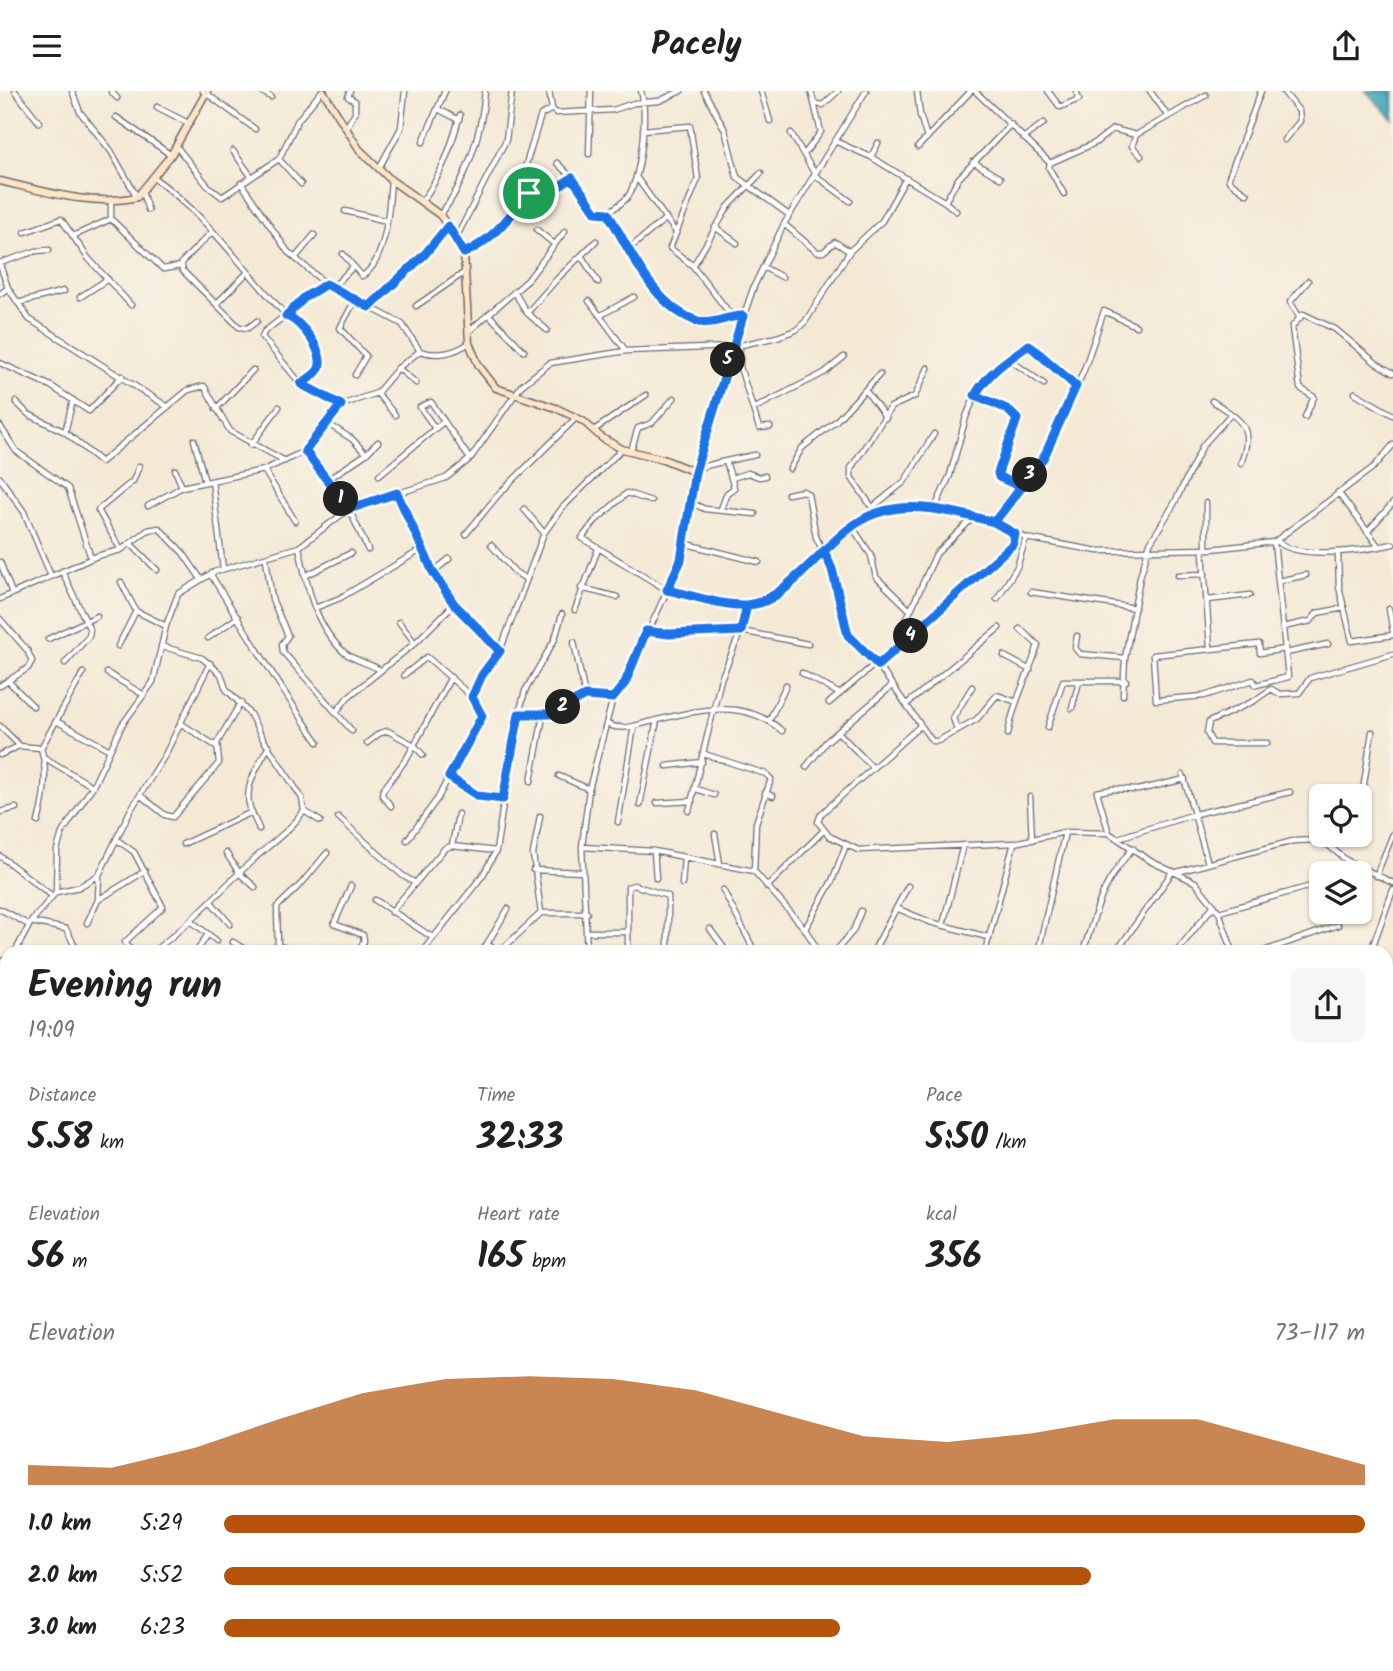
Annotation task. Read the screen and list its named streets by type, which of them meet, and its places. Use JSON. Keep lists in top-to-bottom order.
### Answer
{
  "page": {
    "header": "Pacely",
    "pins": [
      "5",
      "3",
      "1",
      "4",
      "2"
    ],
    "heading": ["Evening run", "19:09"],
    "stats": [
      ["Distance", "5.58 km"],
      ["Time", "32:33"],
      ["Pace", "5:50 /km"],
      ["Elevation", "56 m"],
      ["Heart rate", "165 bpm"],
      ["kcal", "356"]
    ],
    "chart": ["Elevation", "73–117 m"],
    "list": [
      {
        "name": "1.0 km",
        "note": "5:29"
      },
      {
        "name": "2.0 km",
        "note": "5:52"
      },
      {
        "name": "3.0 km",
        "note": "6:23"
      }
    ]
  }
}
